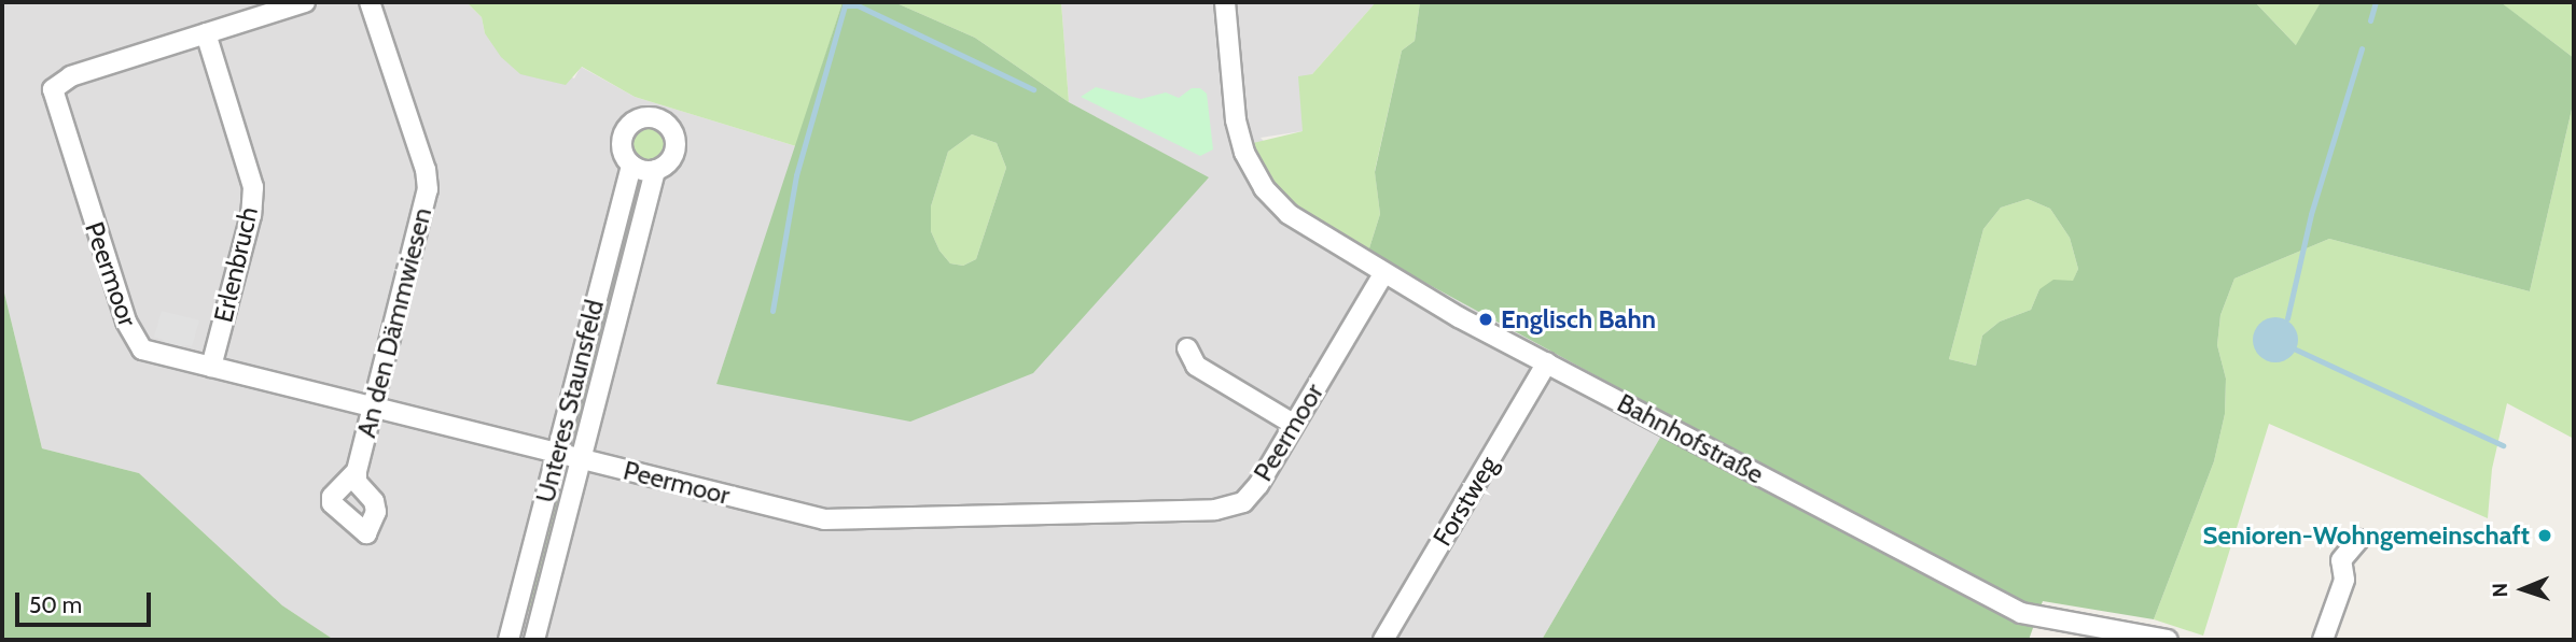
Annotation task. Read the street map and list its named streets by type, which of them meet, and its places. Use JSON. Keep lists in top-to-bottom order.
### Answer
{
  "streets": {
    "street": [
      "Erlenbruch",
      "Peermoor",
      "An den Dämmwiesen",
      "Unteres Staunsfeld",
      "Bahnhofstraße",
      "Forstweg"
    ]
  },
  "crossings": [
    ["Erlenbruch", "Peermoor"],
    ["Peermoor", "An den Dämmwiesen"],
    ["Peermoor", "Unteres Staunsfeld"],
    ["Peermoor", "Bahnhofstraße"],
    ["Bahnhofstraße", "Forstweg"]
  ],
  "places": ["Englisch Bahn", "Senioren-Wohngemeinschaft"],
  "scale_bar": "50 m",
  "north": "left"
}
